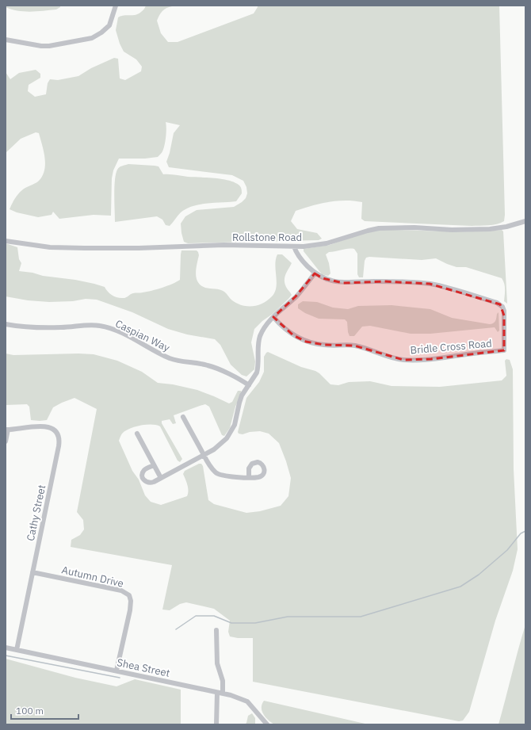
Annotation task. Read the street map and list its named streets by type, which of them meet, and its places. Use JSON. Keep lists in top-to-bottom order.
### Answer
{
  "streets": {
    "street": [
      "Rollstone Road",
      "Caspian Way",
      "Bridle Cross Road",
      "Cathy Street",
      "Autumn Drive",
      "Shea Street"
    ]
  },
  "crossings": [
    ["Rollstone Road", "Bridle Cross Road"],
    ["Cathy Street", "Autumn Drive"],
    ["Cathy Street", "Shea Street"],
    ["Autumn Drive", "Shea Street"]
  ],
  "scale_bar": "100 m"
}
